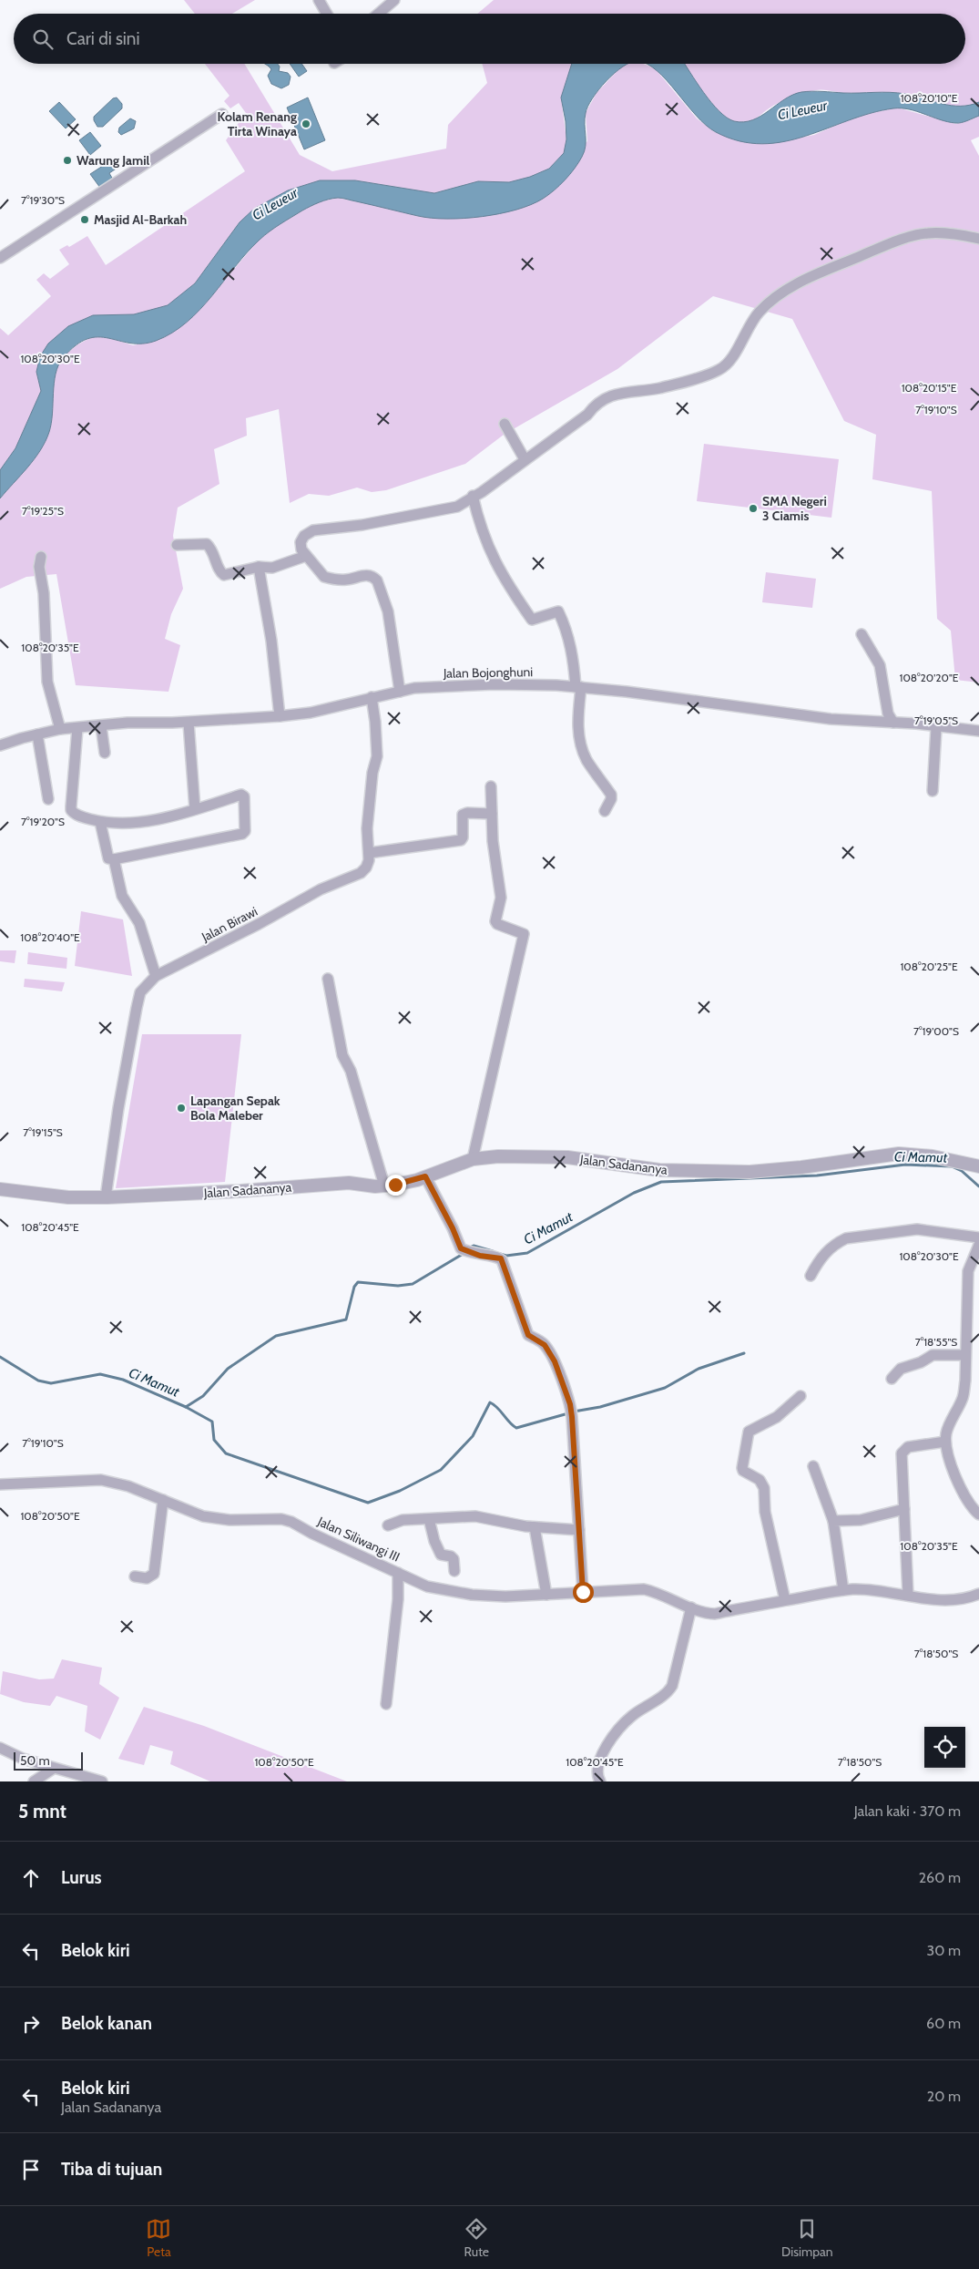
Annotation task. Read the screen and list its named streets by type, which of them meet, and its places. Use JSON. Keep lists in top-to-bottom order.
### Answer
{
  "streets": {
    "street": [
      "Jalan Bojonghuni",
      "Jalan Birawi",
      "Jalan Sadananya",
      "Jalan Siliwangi III"
    ]
  },
  "crossings": [
    ["Jalan Bojonghuni", "Jalan Birawi"],
    ["Jalan Birawi", "Jalan Sadananya"]
  ],
  "water": ["Ci Leueur", "Ci Mamut"],
  "places": [
    "Kolam Renang Tirta Winaya",
    "Warung Jamil",
    "Masjid Al-Barkah",
    "SMA Negeri 3 Ciamis",
    "Lapangan Sepak Bola Maleber"
  ],
  "scale_bar": "50 m",
  "page": {
    "search": "Cari di sini",
    "scale": "50 m",
    "heading": ["5 mnt", "Jalan kaki · 370 m"],
    "list": [
      ["Lurus", "260 m"],
      ["Belok kiri", "30 m"],
      ["Belok kanan", "60 m"],
      ["Belok kiri", "Jalan Sadananya", "20 m"],
      "Tiba di tujuan"
    ],
    "nav": ["Peta", "Rute", "Disimpan"]
  },
  "coordinates": [
    "108°20'10\"E",
    "7°19'30\"S",
    "108°20'30\"E",
    "108°20'15\"E",
    "7°19'10\"S",
    "7°19'25\"S",
    "108°20'35\"E",
    "108°20'20\"E",
    "7°19'05\"S",
    "7°19'20\"S",
    "108°20'40\"E",
    "108°20'25\"E",
    "7°19'00\"S",
    "7°19'15\"S",
    "108°20'45\"E",
    "7°18'55\"S",
    "108°20'50\"E",
    "7°18'50\"S"
  ]
}
